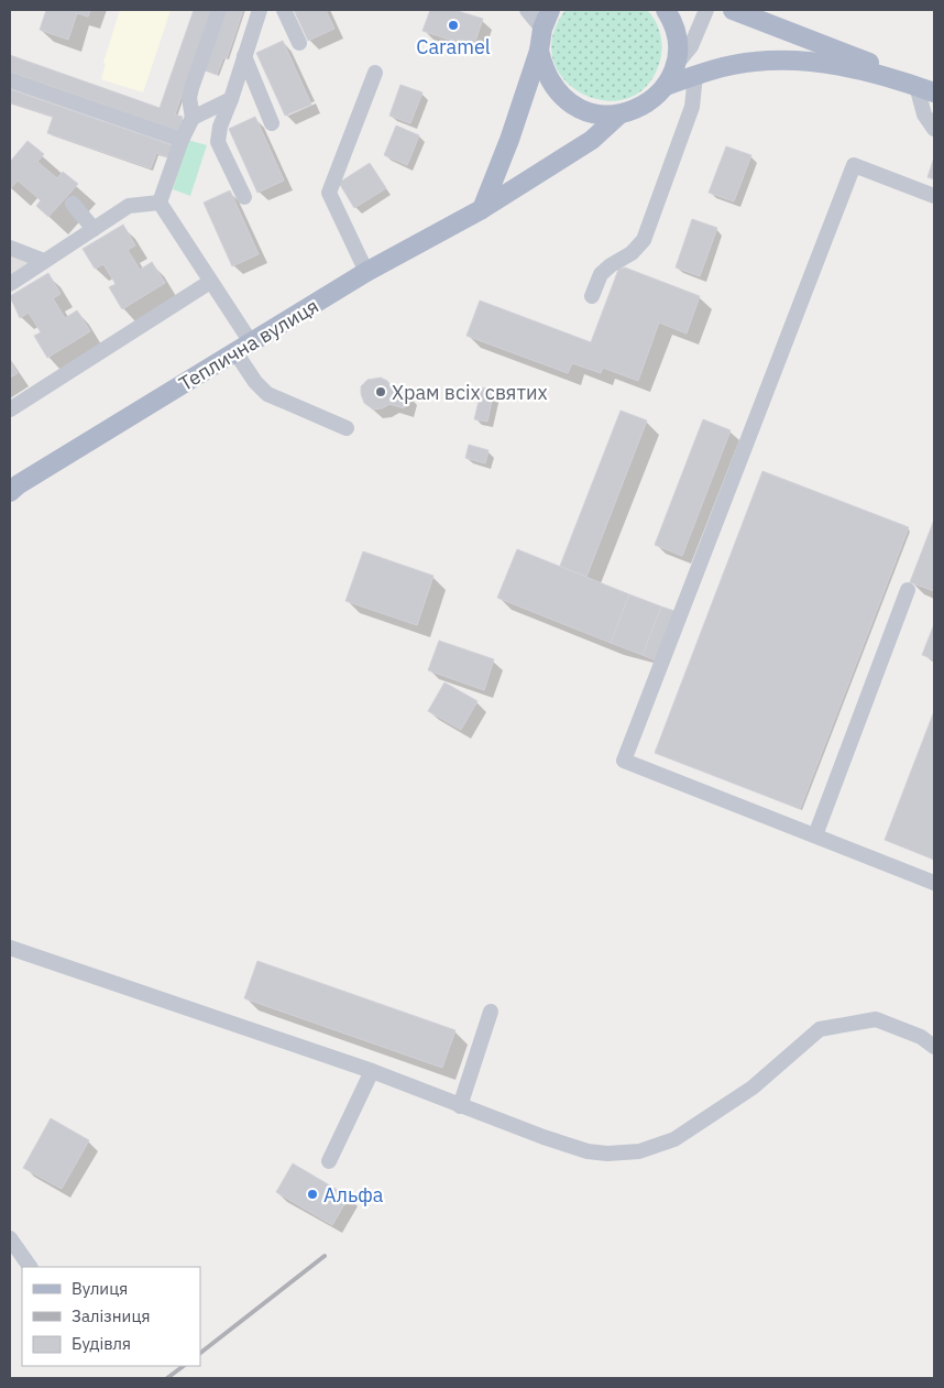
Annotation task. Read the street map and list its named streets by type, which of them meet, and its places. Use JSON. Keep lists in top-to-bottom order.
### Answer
{
  "streets": {
    "main road": ["Теплична вулиця"]
  },
  "places": ["Caramel", "Храм всіх святих", "Альфа"],
  "legend": ["Вулиця", "Залізниця", "Будівля"]
}
